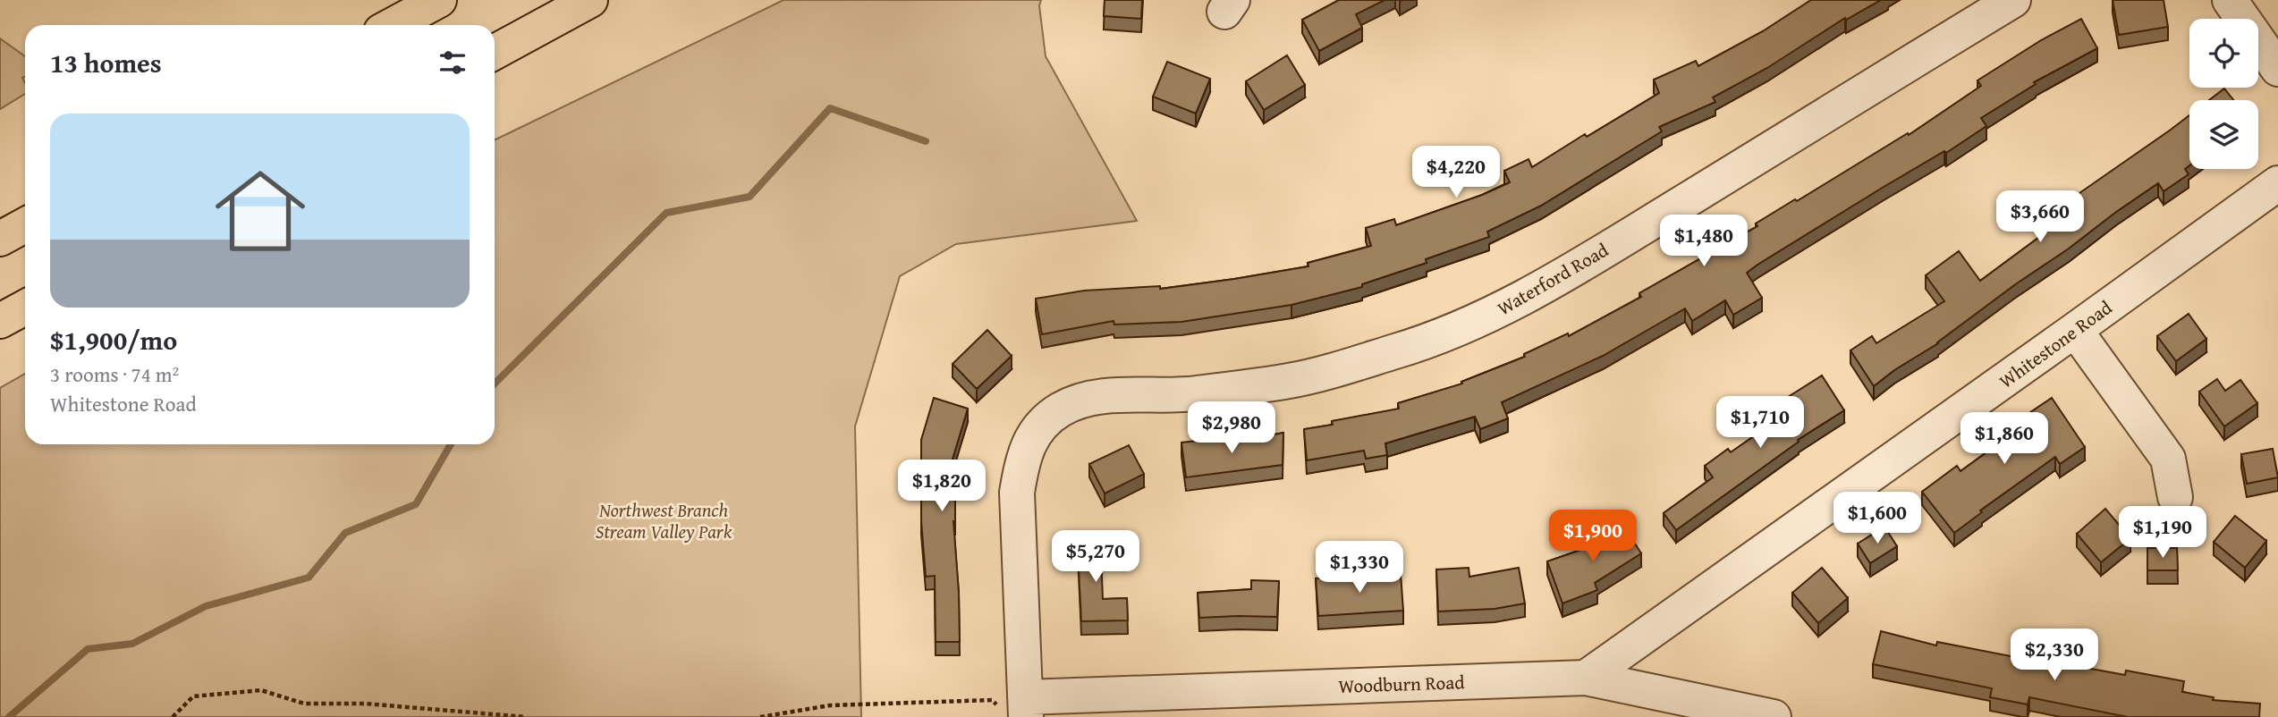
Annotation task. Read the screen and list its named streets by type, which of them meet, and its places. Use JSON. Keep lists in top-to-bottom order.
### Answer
{
  "streets": {
    "street": ["Waterford Road", "Whitestone Road", "Woodburn Road"]
  },
  "crossings": [
    ["Waterford Road", "Woodburn Road"],
    ["Whitestone Road", "Woodburn Road"]
  ],
  "parks": ["Northwest Branch Stream Valley Park"],
  "page": {
    "heading": "13 homes",
    "list": [
      {
        "name": "$1,900/mo",
        "note": "3 rooms · 74 m² · Whitestone Road"
      }
    ],
    "price": [
      "$4,220",
      "$3,660",
      "$1,480",
      "$1,710",
      "$2,980",
      "$1,860",
      "$1,820",
      "$1,600",
      "$1,190",
      "$1,900",
      "$5,270",
      "$1,330",
      "$2,330"
    ]
  }
}
